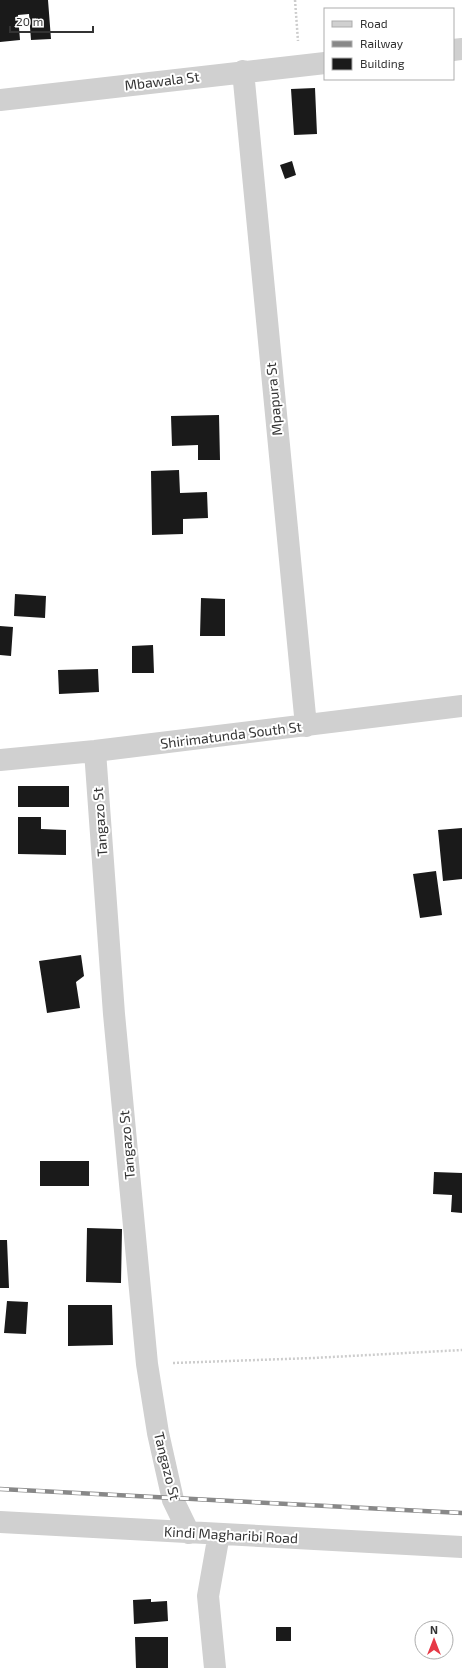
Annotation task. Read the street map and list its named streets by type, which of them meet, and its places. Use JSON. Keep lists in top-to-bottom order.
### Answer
{
  "streets": {
    "street": [
      "Mbawala St",
      "Mpapura St",
      "Shirimatunda South St",
      "Tangazo St",
      "Kindi Magharibi Road"
    ]
  },
  "crossings": [
    ["Mbawala St", "Mpapura St"],
    ["Mpapura St", "Shirimatunda South St"],
    ["Shirimatunda South St", "Tangazo St"],
    ["Tangazo St", "Kindi Magharibi Road"]
  ],
  "legend": ["Road", "Railway", "Building"],
  "scale_bar": "20 m",
  "north": "top"
}
